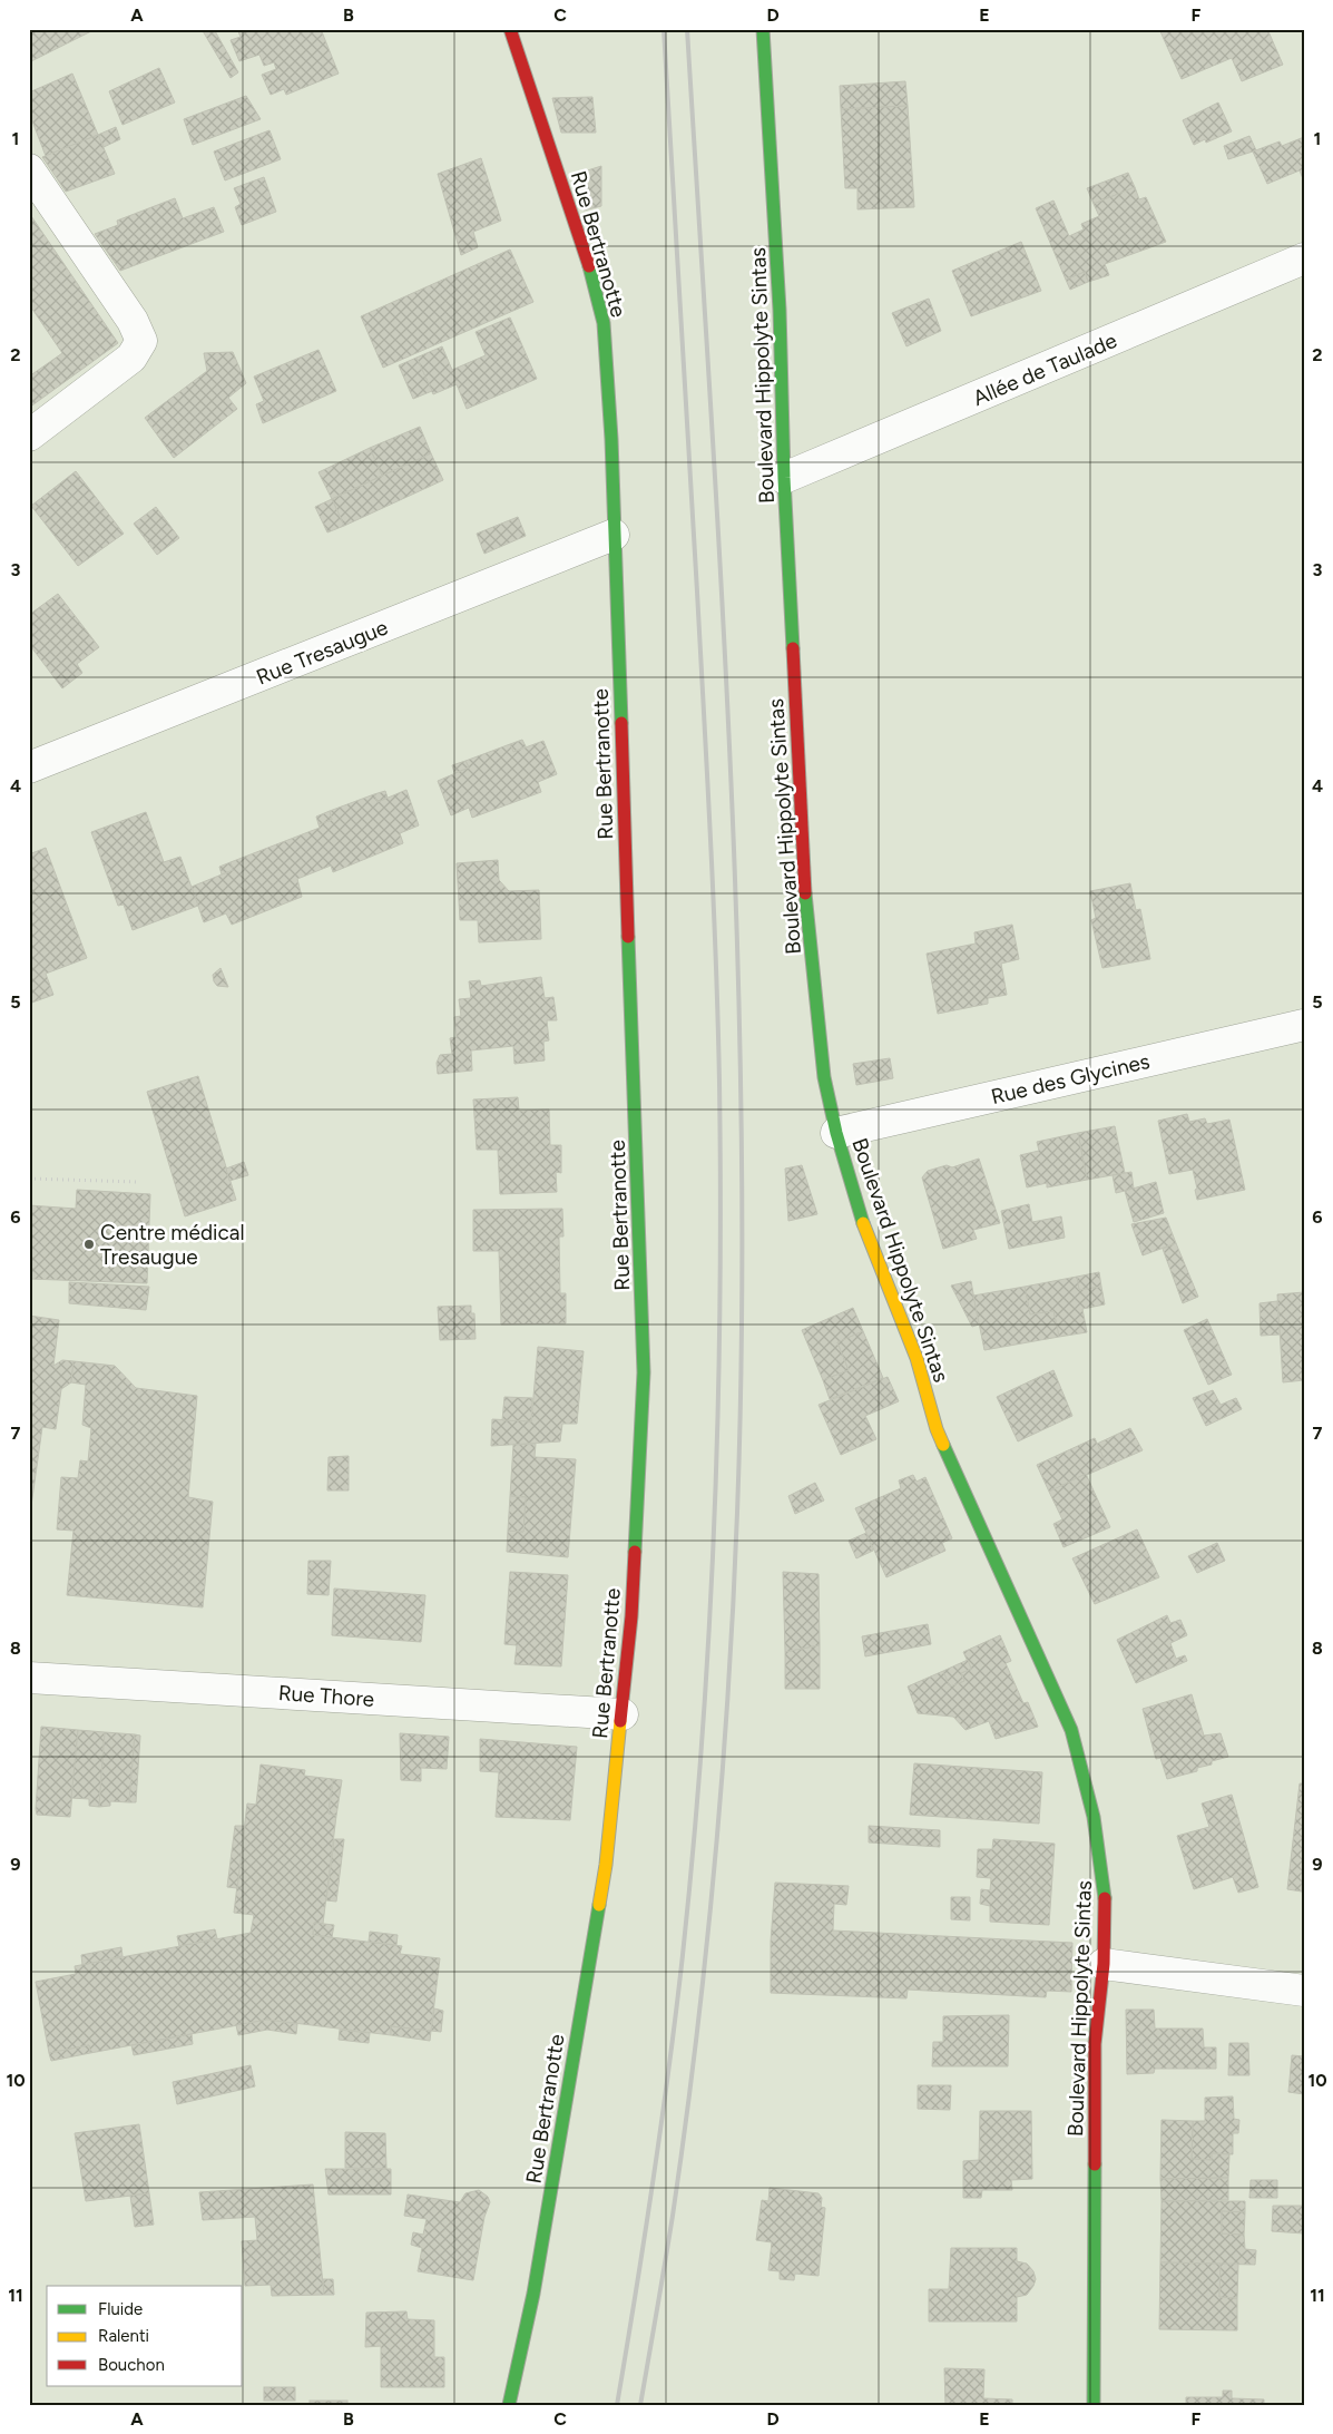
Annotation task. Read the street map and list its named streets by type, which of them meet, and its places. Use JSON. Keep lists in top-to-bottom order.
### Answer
{
  "streets": {
    "street": [
      "Rue Bertranotte",
      "Allée de Taulade",
      "Boulevard Hippolyte Sintas",
      "Rue Tresaugue",
      "Rue des Glycines",
      "Rue Thore"
    ]
  },
  "crossings": [
    ["Rue Bertranotte", "Rue Tresaugue"],
    ["Rue Bertranotte", "Rue Thore"],
    ["Allée de Taulade", "Boulevard Hippolyte Sintas"],
    ["Boulevard Hippolyte Sintas", "Rue des Glycines"]
  ],
  "places": ["Centre médical Tresaugue"],
  "legend": ["Fluide", "Ralenti", "Bouchon"],
  "grid": {
    "columns": [
      "A",
      "B",
      "C",
      "D",
      "E",
      "F"
    ],
    "rows": [
      "1",
      "2",
      "3",
      "4",
      "5",
      "6",
      "7",
      "8",
      "9",
      "10",
      "11"
    ]
  }
}
